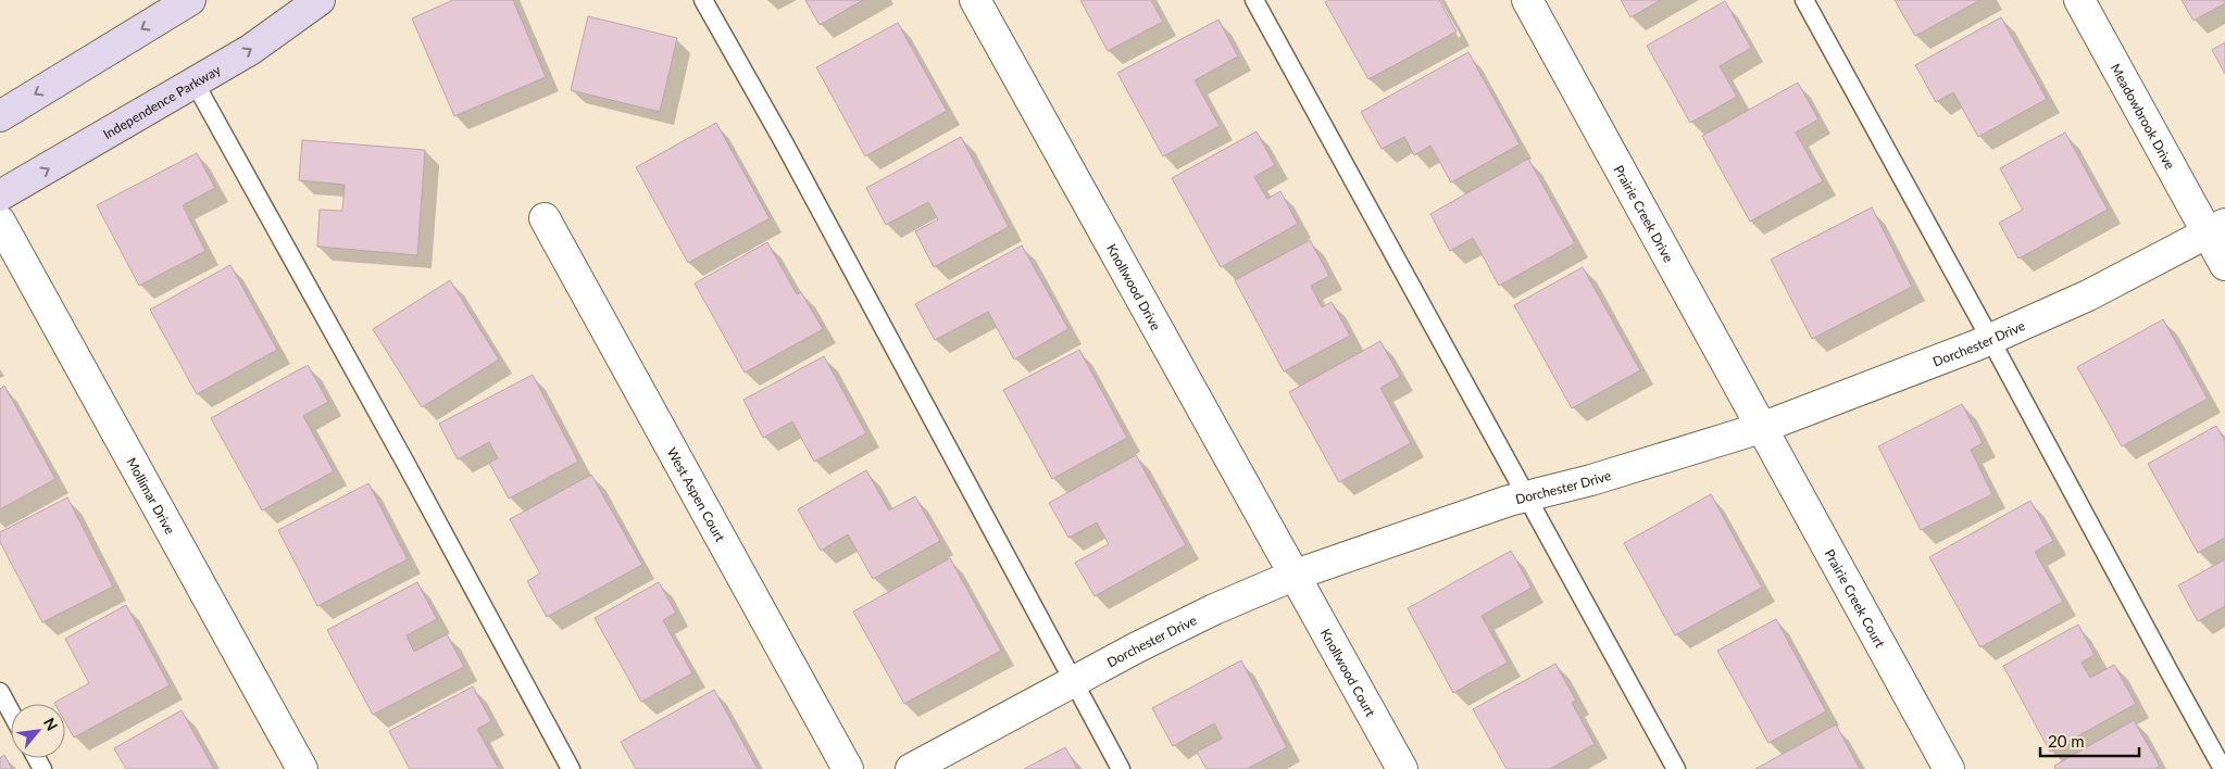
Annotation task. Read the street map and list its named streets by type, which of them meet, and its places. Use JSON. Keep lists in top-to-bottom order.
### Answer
{
  "streets": {
    "main road": ["Independence Parkway"],
    "street": [
      "Meadowbrook Drive",
      "Prairie Creek Drive",
      "Knollwood Drive",
      "Dorchester Drive",
      "West Aspen Court",
      "Mollimar Drive",
      "Prairie Creek Court",
      "Knollwood Court"
    ]
  },
  "crossings": [
    ["Meadowbrook Drive", "Dorchester Drive"],
    ["Prairie Creek Drive", "Dorchester Drive"],
    ["Prairie Creek Drive", "Prairie Creek Court"],
    ["Knollwood Drive", "Dorchester Drive"],
    ["Knollwood Drive", "Knollwood Court"],
    ["Dorchester Drive", "Prairie Creek Court"],
    ["Dorchester Drive", "Knollwood Court"]
  ],
  "scale_bar": "20 m",
  "north": "top right"
}
